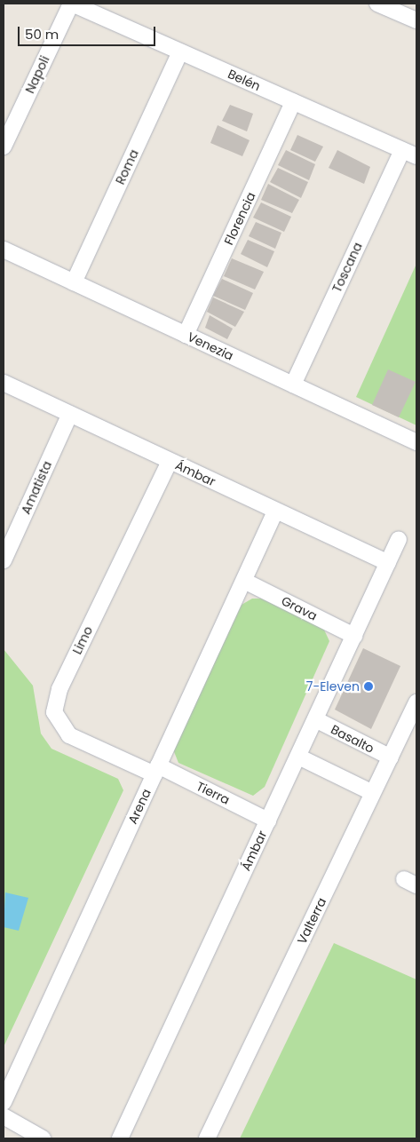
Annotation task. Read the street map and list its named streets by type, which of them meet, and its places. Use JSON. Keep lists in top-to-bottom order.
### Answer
{
  "streets": {
    "street": [
      "Napoli",
      "Belén",
      "Roma",
      "Florencia",
      "Toscana",
      "Venezia",
      "Ámbar",
      "Amatista",
      "Grava",
      "Limo",
      "Basalto",
      "Tierra",
      "Arena",
      "Valterra"
    ]
  },
  "crossings": [
    ["Napoli", "Belén"],
    ["Belén", "Roma"],
    ["Belén", "Florencia"],
    ["Belén", "Toscana"],
    ["Roma", "Venezia"],
    ["Florencia", "Venezia"],
    ["Toscana", "Venezia"],
    ["Ámbar", "Amatista"],
    ["Ámbar", "Grava"],
    ["Ámbar", "Limo"],
    ["Ámbar", "Basalto"],
    ["Ámbar", "Tierra"],
    ["Ámbar", "Arena"],
    ["Grava", "Arena"],
    ["Limo", "Tierra"],
    ["Limo", "Arena"],
    ["Basalto", "Valterra"],
    ["Tierra", "Arena"]
  ],
  "places": ["7-Eleven"],
  "scale_bar": "50 m"
}
